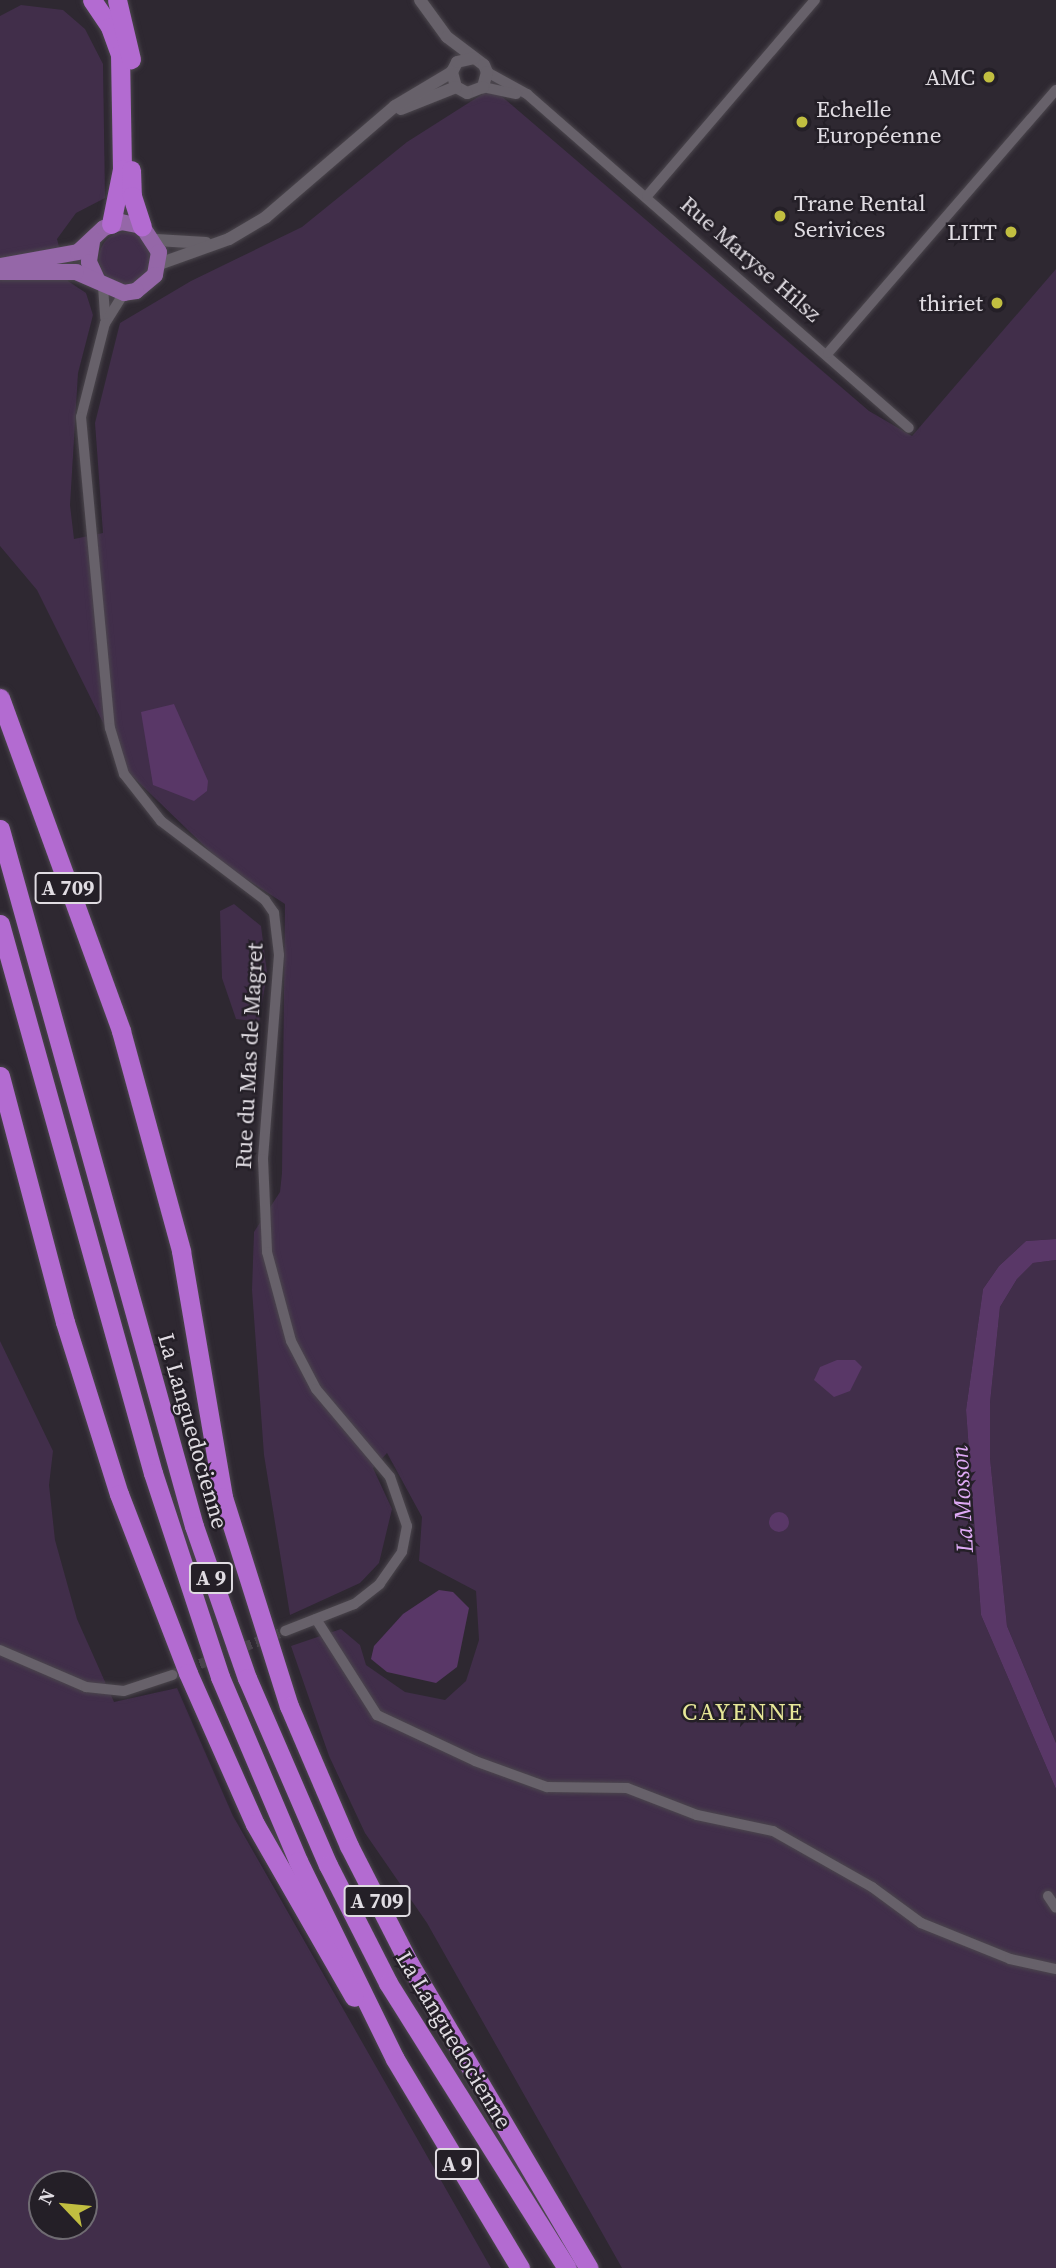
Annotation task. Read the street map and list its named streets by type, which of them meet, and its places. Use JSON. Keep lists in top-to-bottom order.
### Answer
{
  "streets": {
    "highway": ["A 709", "La Languedocienne", "A 9"],
    "street": ["Rue Maryse Hilsz", "Rue du Mas de Magret"]
  },
  "crossings": [
    ["A 709", "A 9"]
  ],
  "districts": ["CAYENNE"],
  "water": ["La Mosson"],
  "places": [
    "AMC",
    "Echelle Européenne",
    "Trane Rental Serivices",
    "LITT",
    "thiriet"
  ],
  "north": "top left"
}
